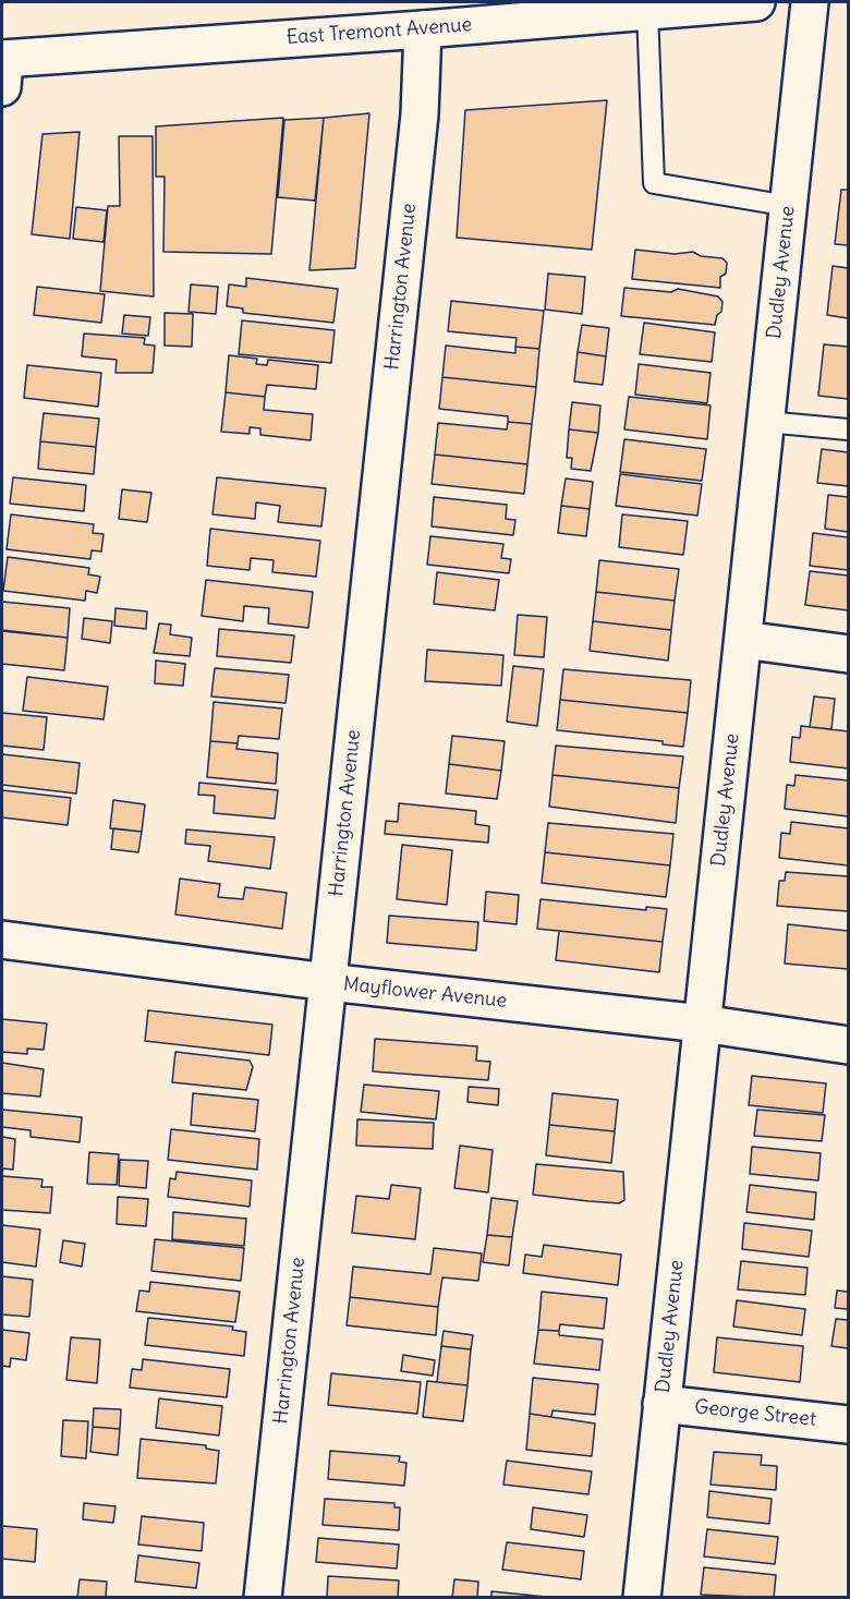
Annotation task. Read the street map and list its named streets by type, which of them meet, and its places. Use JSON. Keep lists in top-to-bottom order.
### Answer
{
  "streets": {
    "street": [
      "East Tremont Avenue",
      "Dudley Avenue",
      "Harrington Avenue",
      "Mayflower Avenue",
      "George Street"
    ]
  },
  "crossings": [
    ["East Tremont Avenue", "Harrington Avenue"],
    ["Dudley Avenue", "Mayflower Avenue"],
    ["Dudley Avenue", "George Street"],
    ["Harrington Avenue", "Mayflower Avenue"]
  ]
}
